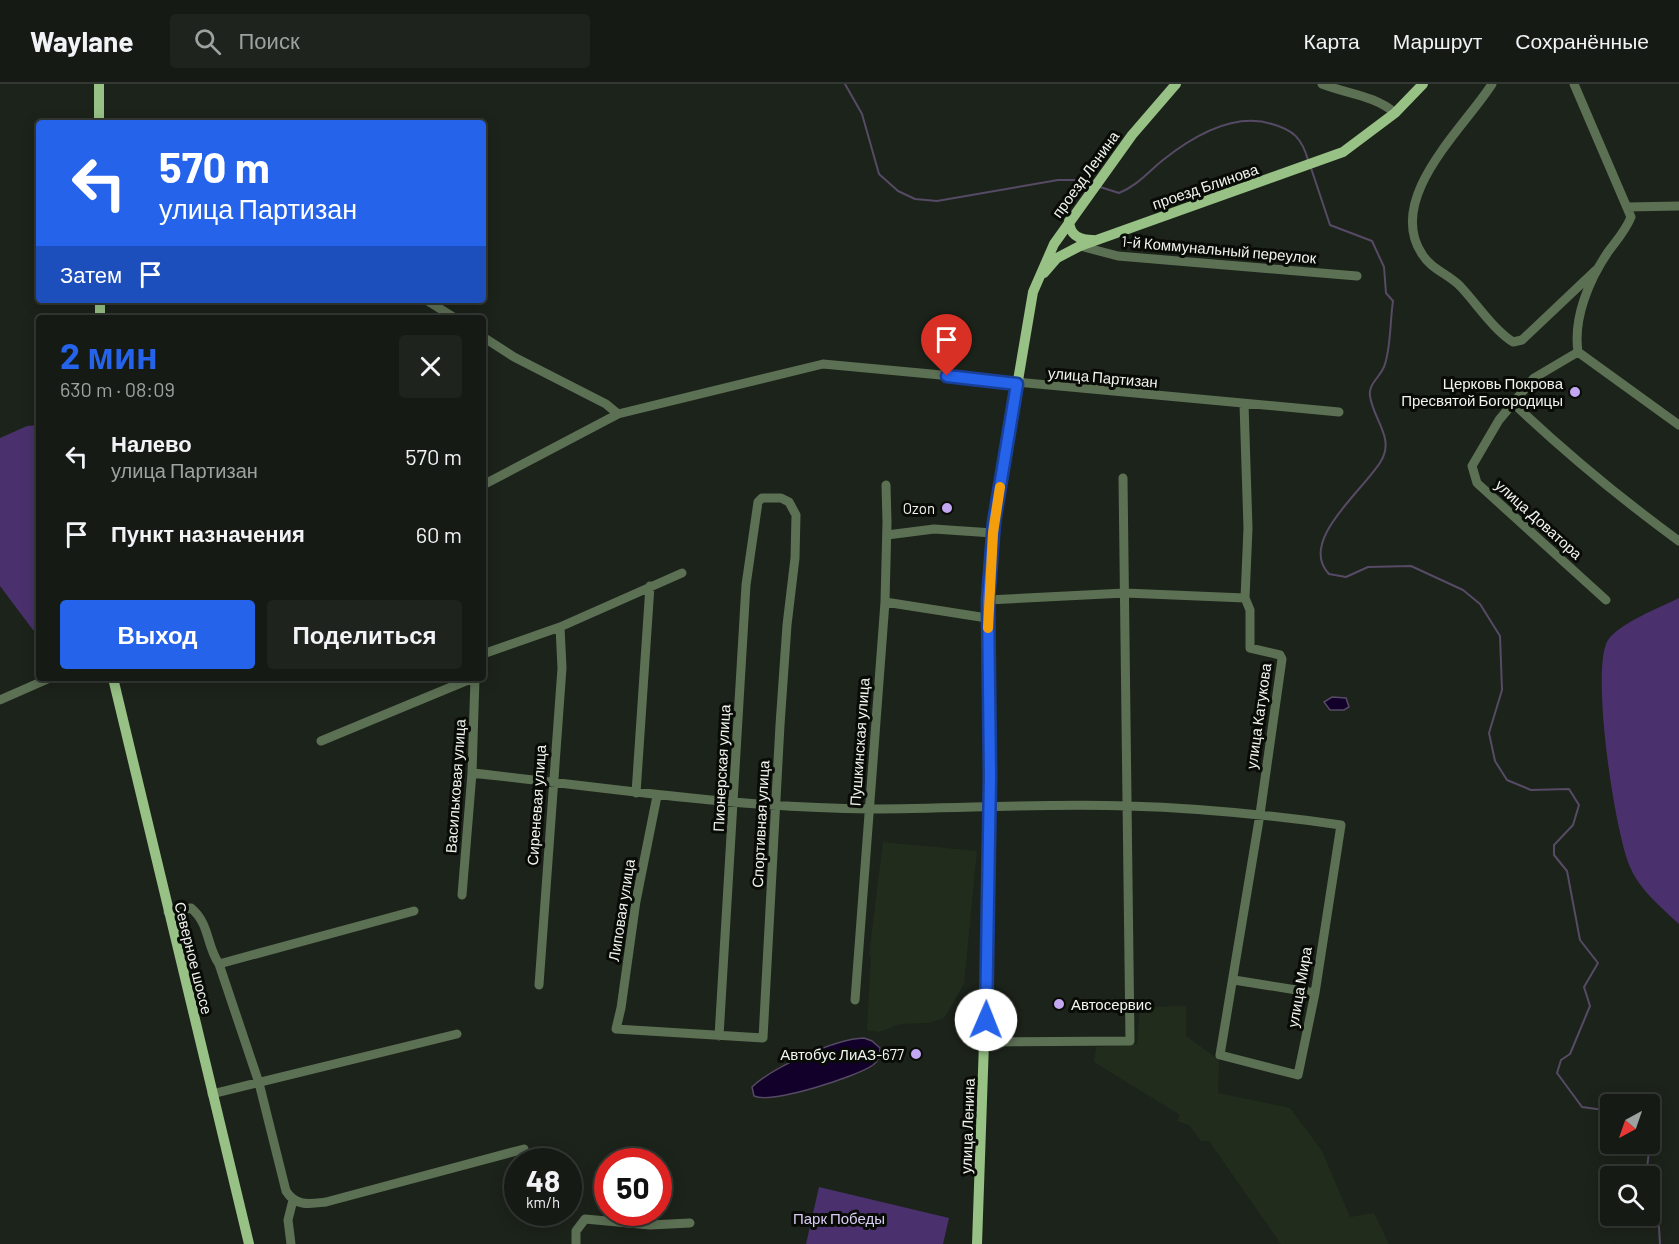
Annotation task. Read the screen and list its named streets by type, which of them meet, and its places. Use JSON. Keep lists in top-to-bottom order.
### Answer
{
  "streets": {
    "main road": [
      "проезд Ленина",
      "проезд Блинова",
      "Северное шоссе",
      "улица Ленина"
    ],
    "street": [
      "1-й Коммунальный переулок",
      "улица Партизан",
      "улица Доватора",
      "улица Катукова",
      "Пушкинская улица",
      "Пионерская улица",
      "Васильковая улица",
      "Сиреневая улица",
      "Спортивная улица",
      "Липовая улица",
      "улица Мира"
    ]
  },
  "crossings": [
    ["проезд Ленина", "проезд Блинова"],
    ["проезд Ленина", "улица Ленина"],
    ["проезд Блинова", "1-й Коммунальный переулок"],
    ["проезд Блинова", "улица Ленина"],
    ["улица Партизан", "улица Катукова"],
    ["улица Партизан", "улица Ленина"],
    ["улица Катукова", "улица Мира"],
    ["Пионерская улица", "Спортивная улица"],
    ["Спортивная улица", "Липовая улица"]
  ],
  "parks": ["Парк Победы"],
  "places": [
    "Церковь Покрова Пресвятой Богородицы",
    "Ozon",
    "Автосервис",
    "Автобус ЛиАЗ-677"
  ],
  "north": "bottom left",
  "page": {
    "header": "Waylane",
    "search": "Поиск",
    "nav": ["Карта", "Маршрут", "Сохранённые"],
    "turn": ["570 m", "улица Партизан"],
    "then": "Затем",
    "heading": ["2 мин", "630 m · 08:09"],
    "list": [
      {
        "name": "Налево",
        "note": "улица Партизан",
        "value": "570 m"
      },
      {
        "name": "Пункт назначения",
        "value": "60 m"
      }
    ],
    "buttons": ["Выход", "Поделиться"],
    "speed": "48 km/h",
    "limit": "50"
  }
}
